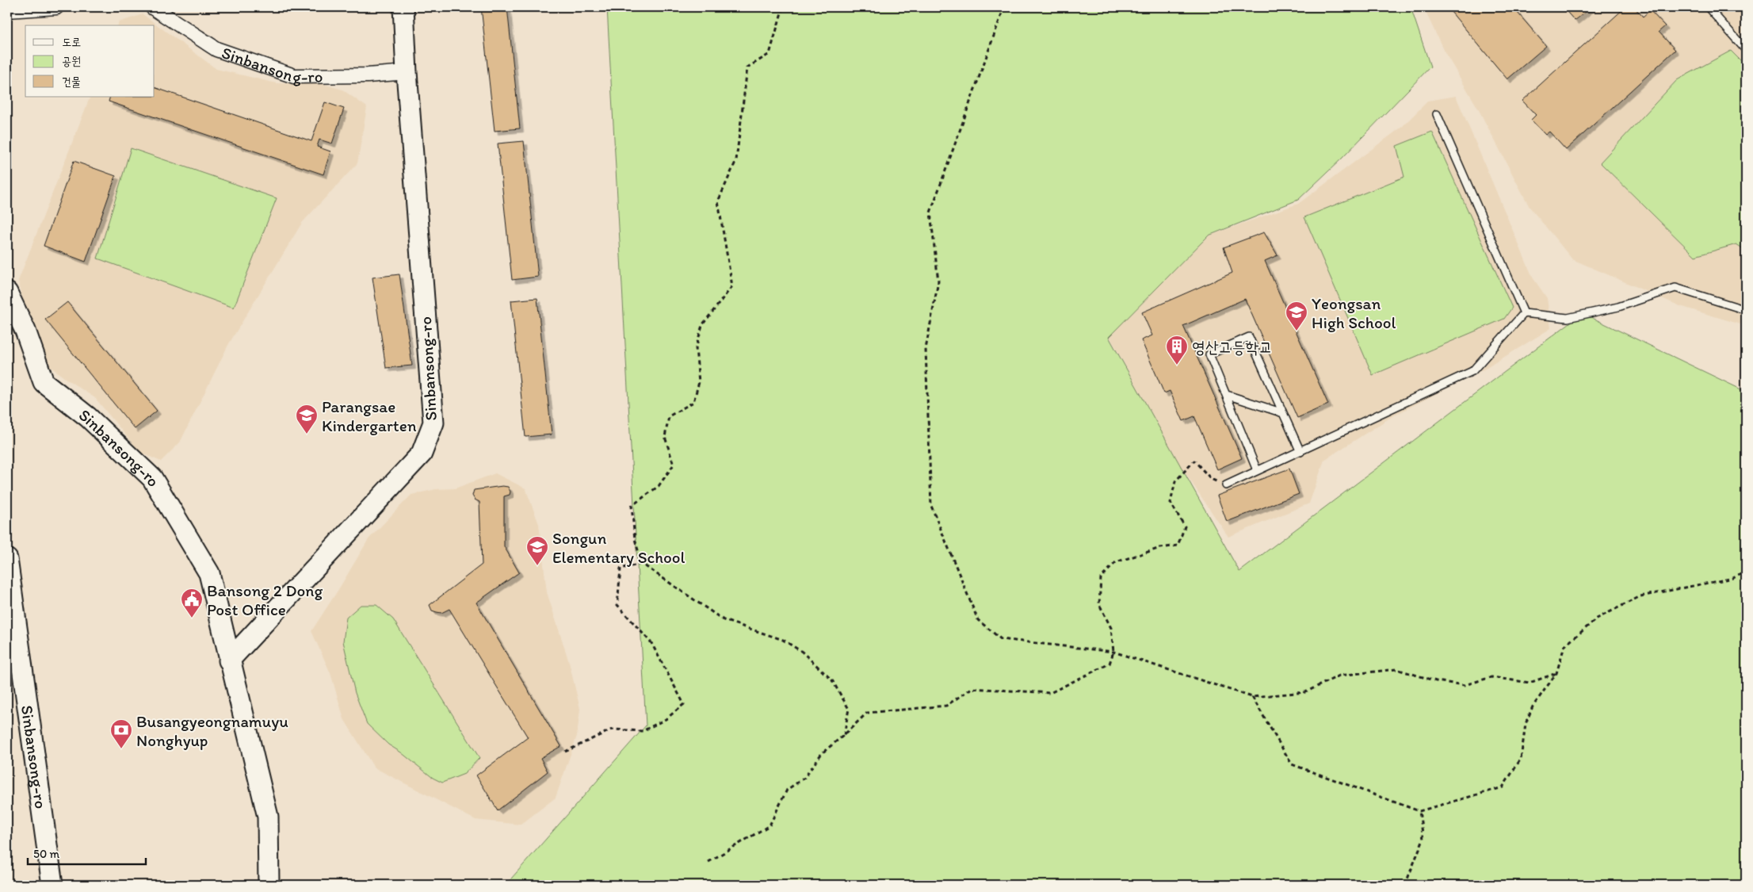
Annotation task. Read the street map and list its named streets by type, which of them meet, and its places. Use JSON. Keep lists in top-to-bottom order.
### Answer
{
  "streets": {
    "main road": ["Sinbansong-ro"]
  },
  "places": {
    "school or university": ["Yeongsan High School", "Parangsae Kindergarten", "Songun Elementary School"],
    "building": ["영산고등학교"],
    "public building": ["Bansong 2 Dong Post Office"],
    "bank": ["Busangyeongnamuyu Nonghyup"]
  },
  "legend": ["도로", "공원", "건물"],
  "scale_bar": "50 m"
}
